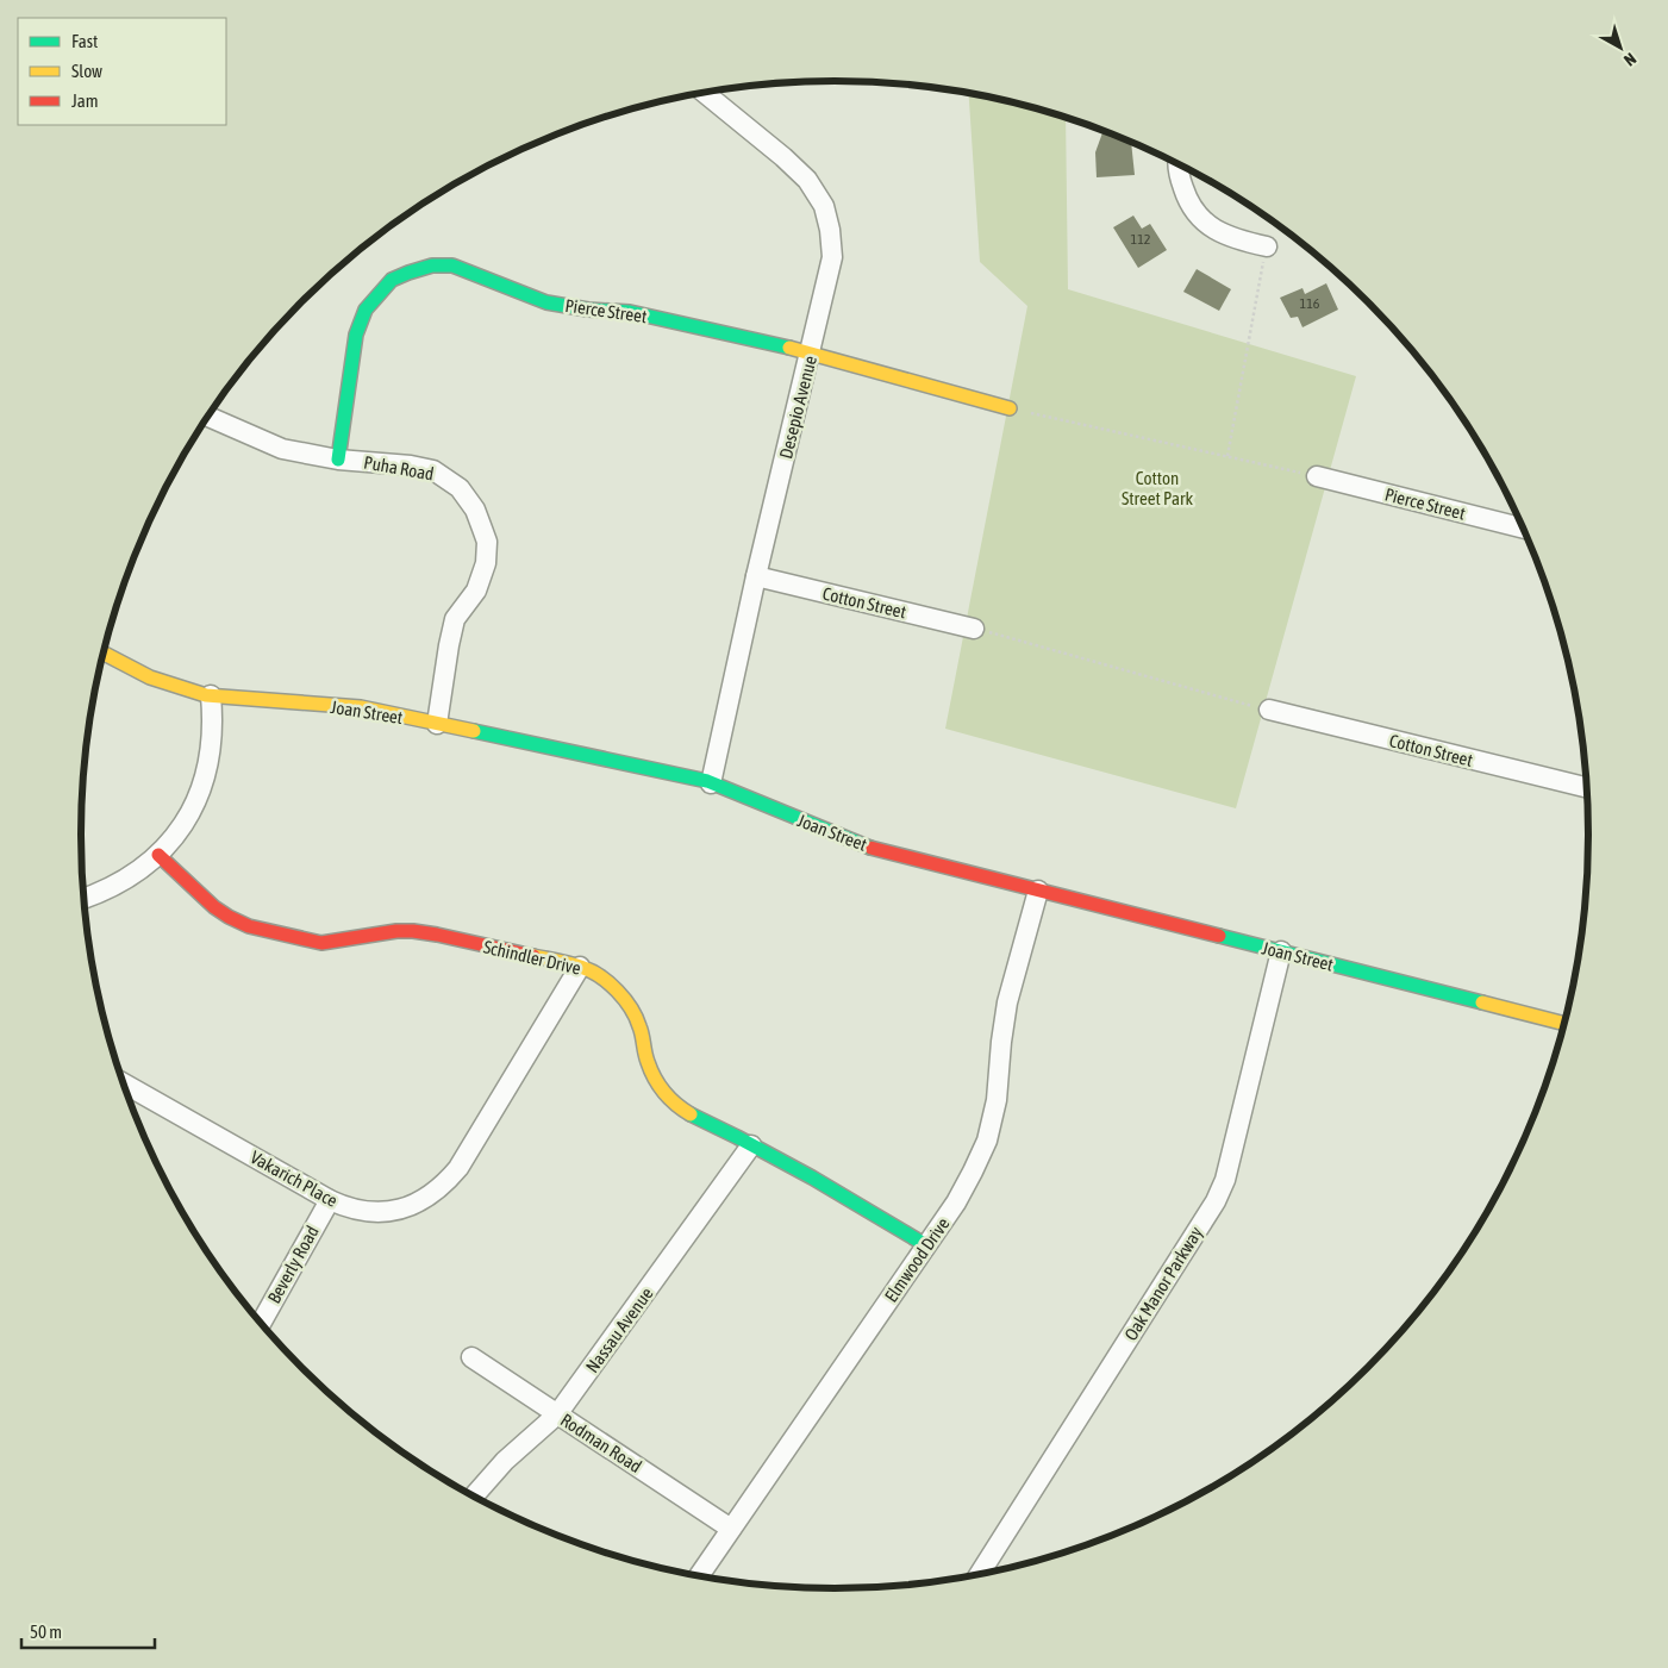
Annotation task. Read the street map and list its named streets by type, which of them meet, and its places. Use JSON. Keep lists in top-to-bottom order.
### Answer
{
  "streets": {
    "street": [
      "Pierce Street",
      "Desepio Avenue",
      "Puha Road",
      "Cotton Street",
      "Joan Street",
      "Schindler Drive",
      "Vakarich Place",
      "Elmwood Drive",
      "Beverly Road",
      "Oak Manor Parkway",
      "Nassau Avenue",
      "Rodman Road"
    ]
  },
  "crossings": [
    ["Pierce Street", "Desepio Avenue"],
    ["Pierce Street", "Puha Road"],
    ["Desepio Avenue", "Cotton Street"],
    ["Desepio Avenue", "Joan Street"],
    ["Puha Road", "Joan Street"],
    ["Joan Street", "Elmwood Drive"],
    ["Joan Street", "Oak Manor Parkway"],
    ["Schindler Drive", "Vakarich Place"],
    ["Schindler Drive", "Elmwood Drive"],
    ["Schindler Drive", "Nassau Avenue"],
    ["Vakarich Place", "Beverly Road"],
    ["Elmwood Drive", "Rodman Road"],
    ["Nassau Avenue", "Rodman Road"]
  ],
  "parks": ["Cotton Street Park"],
  "house_numbers": ["112", "116"],
  "legend": ["Fast", "Slow", "Jam"],
  "scale_bar": "50 m",
  "north": "bottom right"
}
